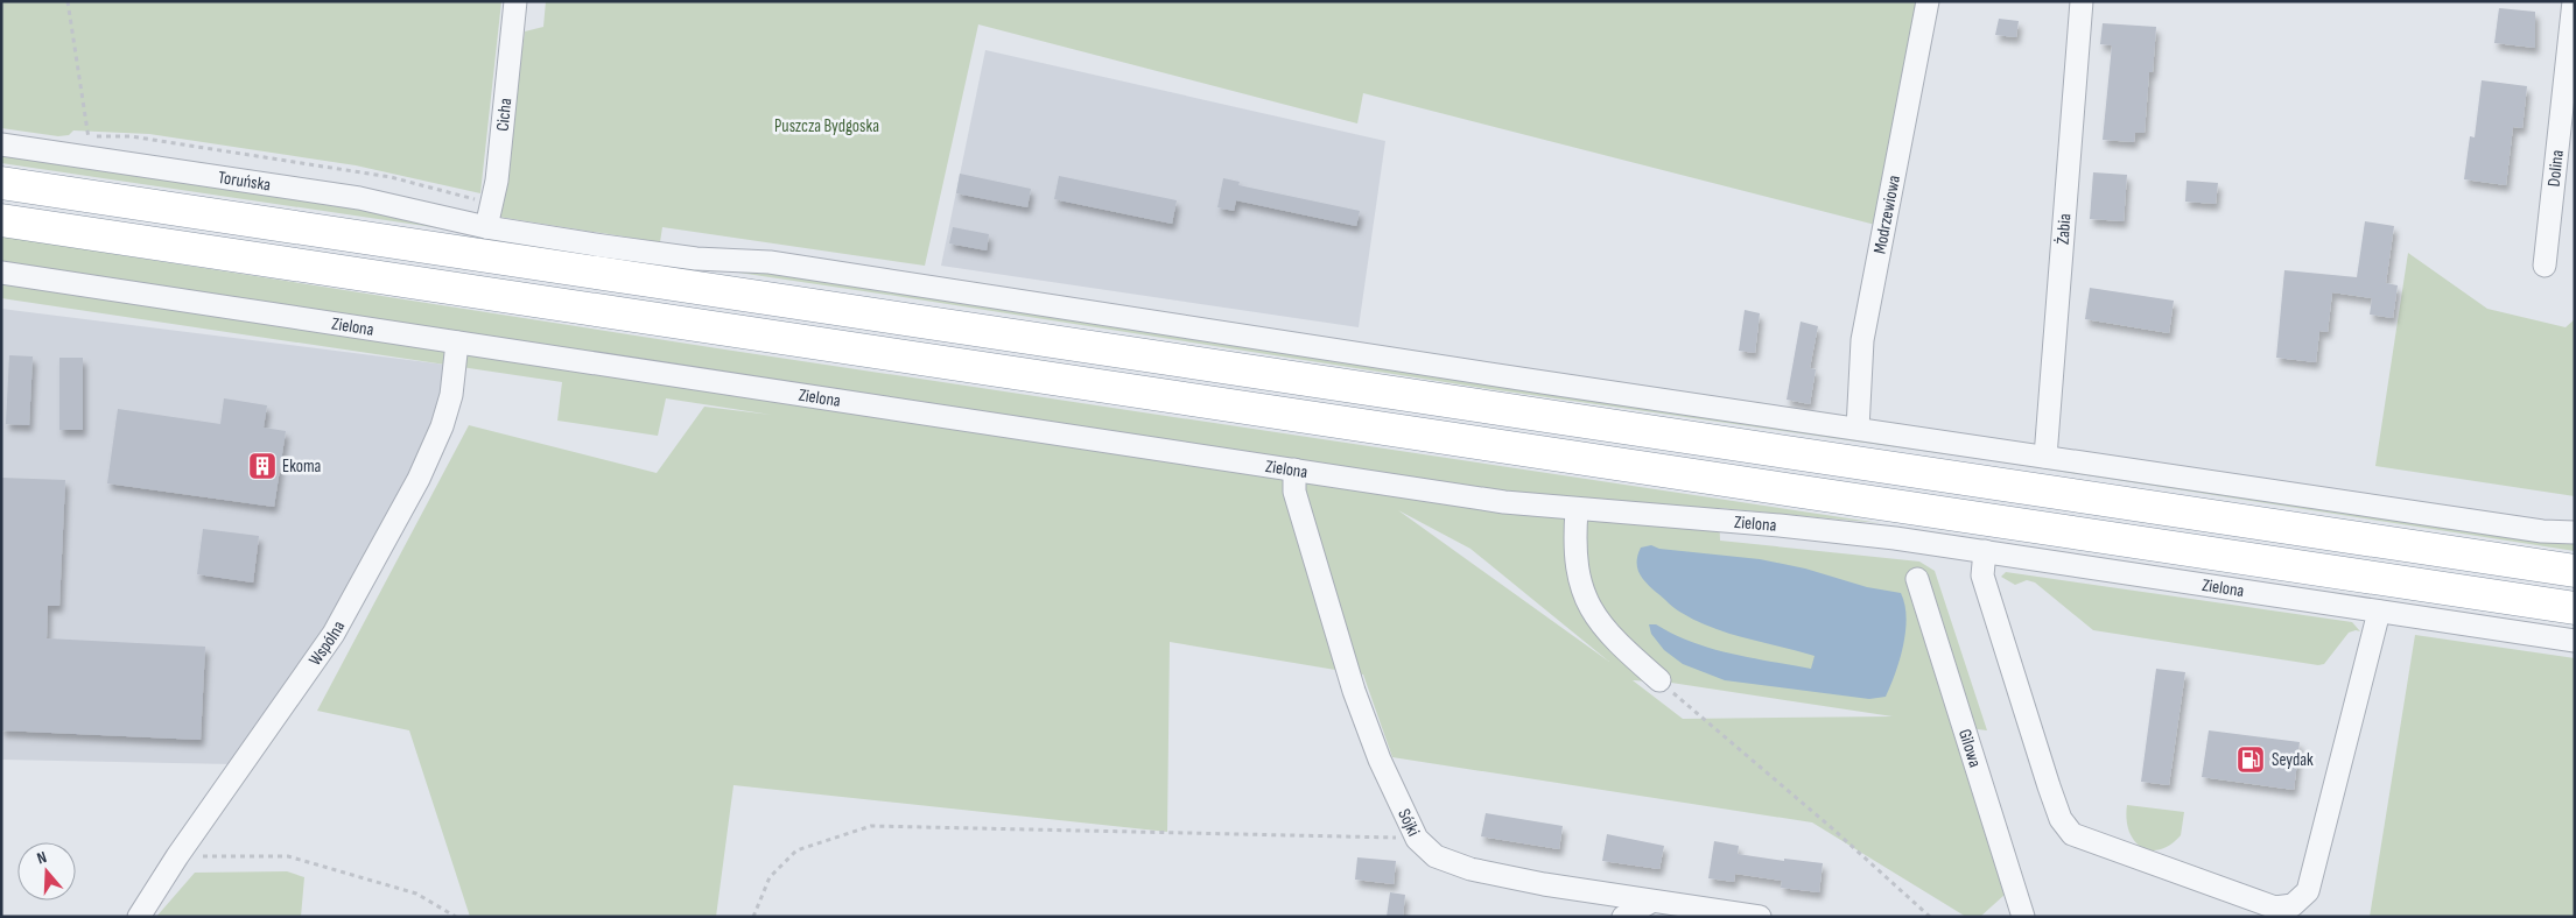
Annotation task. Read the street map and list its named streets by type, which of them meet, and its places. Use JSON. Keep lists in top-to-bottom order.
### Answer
{
  "streets": {
    "street": [
      "Cicha",
      "Dolina",
      "Toruńska",
      "Modrzewiowa",
      "Żabia",
      "Zielona",
      "Wspólna",
      "Gilowa",
      "Sójki"
    ]
  },
  "crossings": [
    ["Cicha", "Toruńska"],
    ["Zielona", "Wspólna"],
    ["Zielona", "Sójki"]
  ],
  "parks": ["Puszcza Bydgoska"],
  "places": {
    "building": ["Ekoma"],
    "fuel station": ["Seydak"]
  },
  "north": "top"
}
